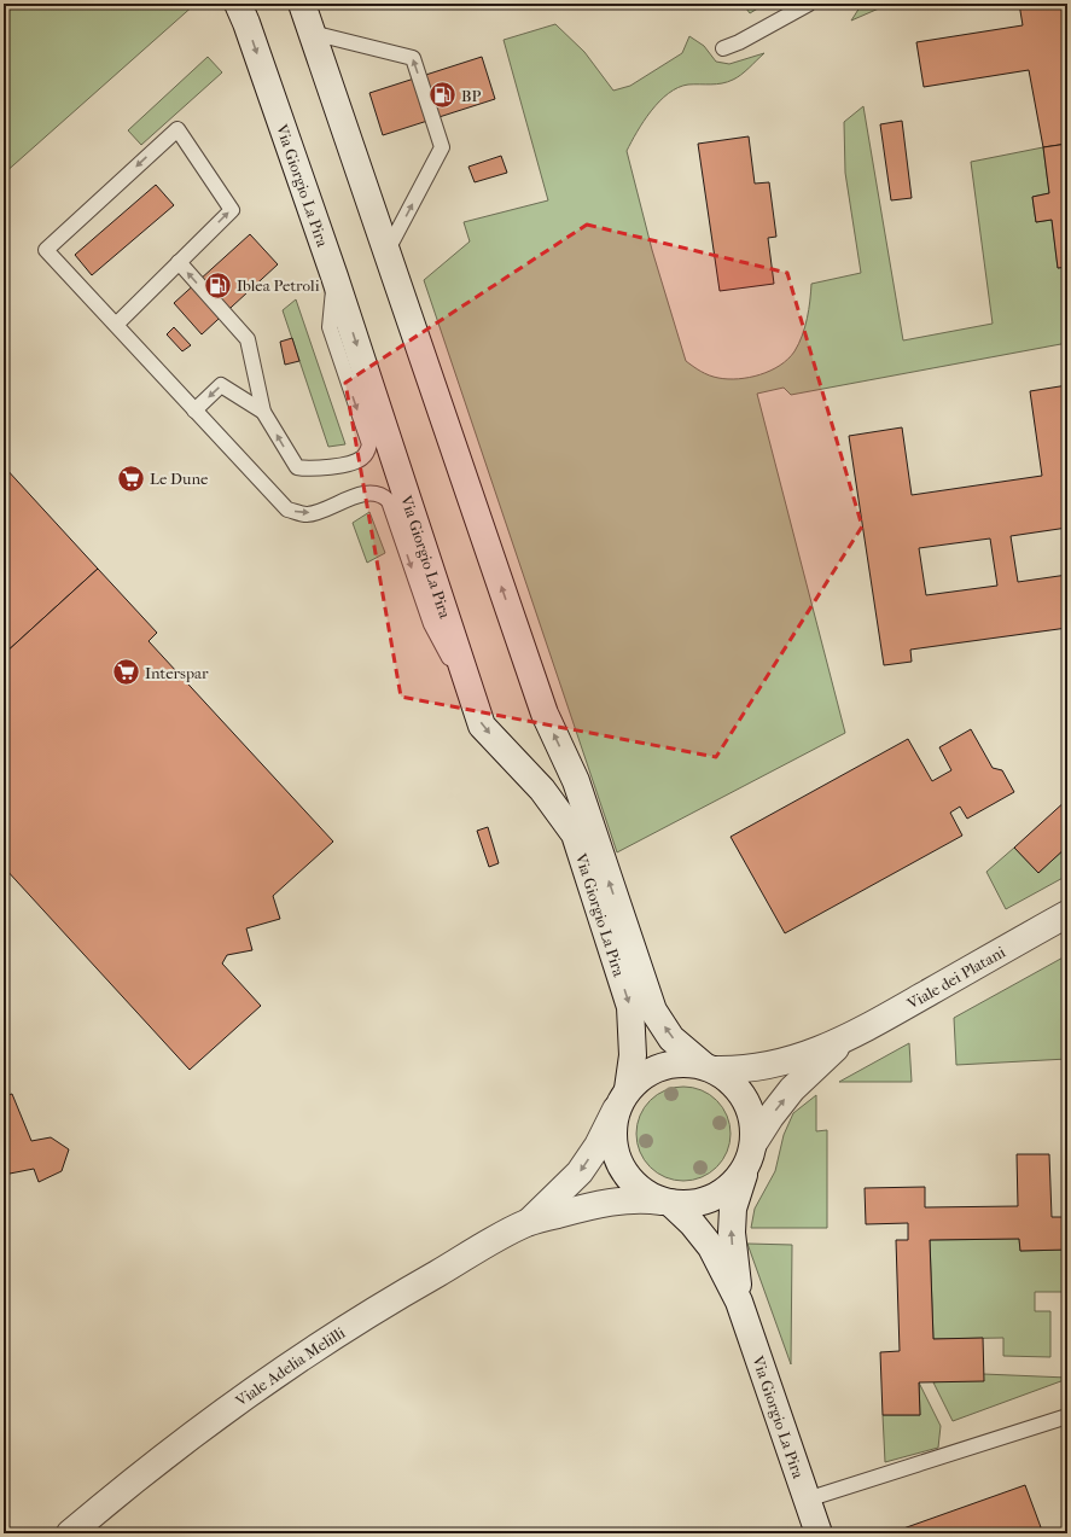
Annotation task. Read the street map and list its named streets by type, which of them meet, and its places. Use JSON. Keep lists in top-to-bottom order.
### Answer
{
  "streets": {
    "main road": ["Via Giorgio La Pira", "Viale dei Platani", "Viale Adelia Melilli"]
  },
  "places": {
    "fuel station": ["BP", "Iblea Petroli"],
    "supermarket": ["Le Dune", "Interspar"]
  }
}
